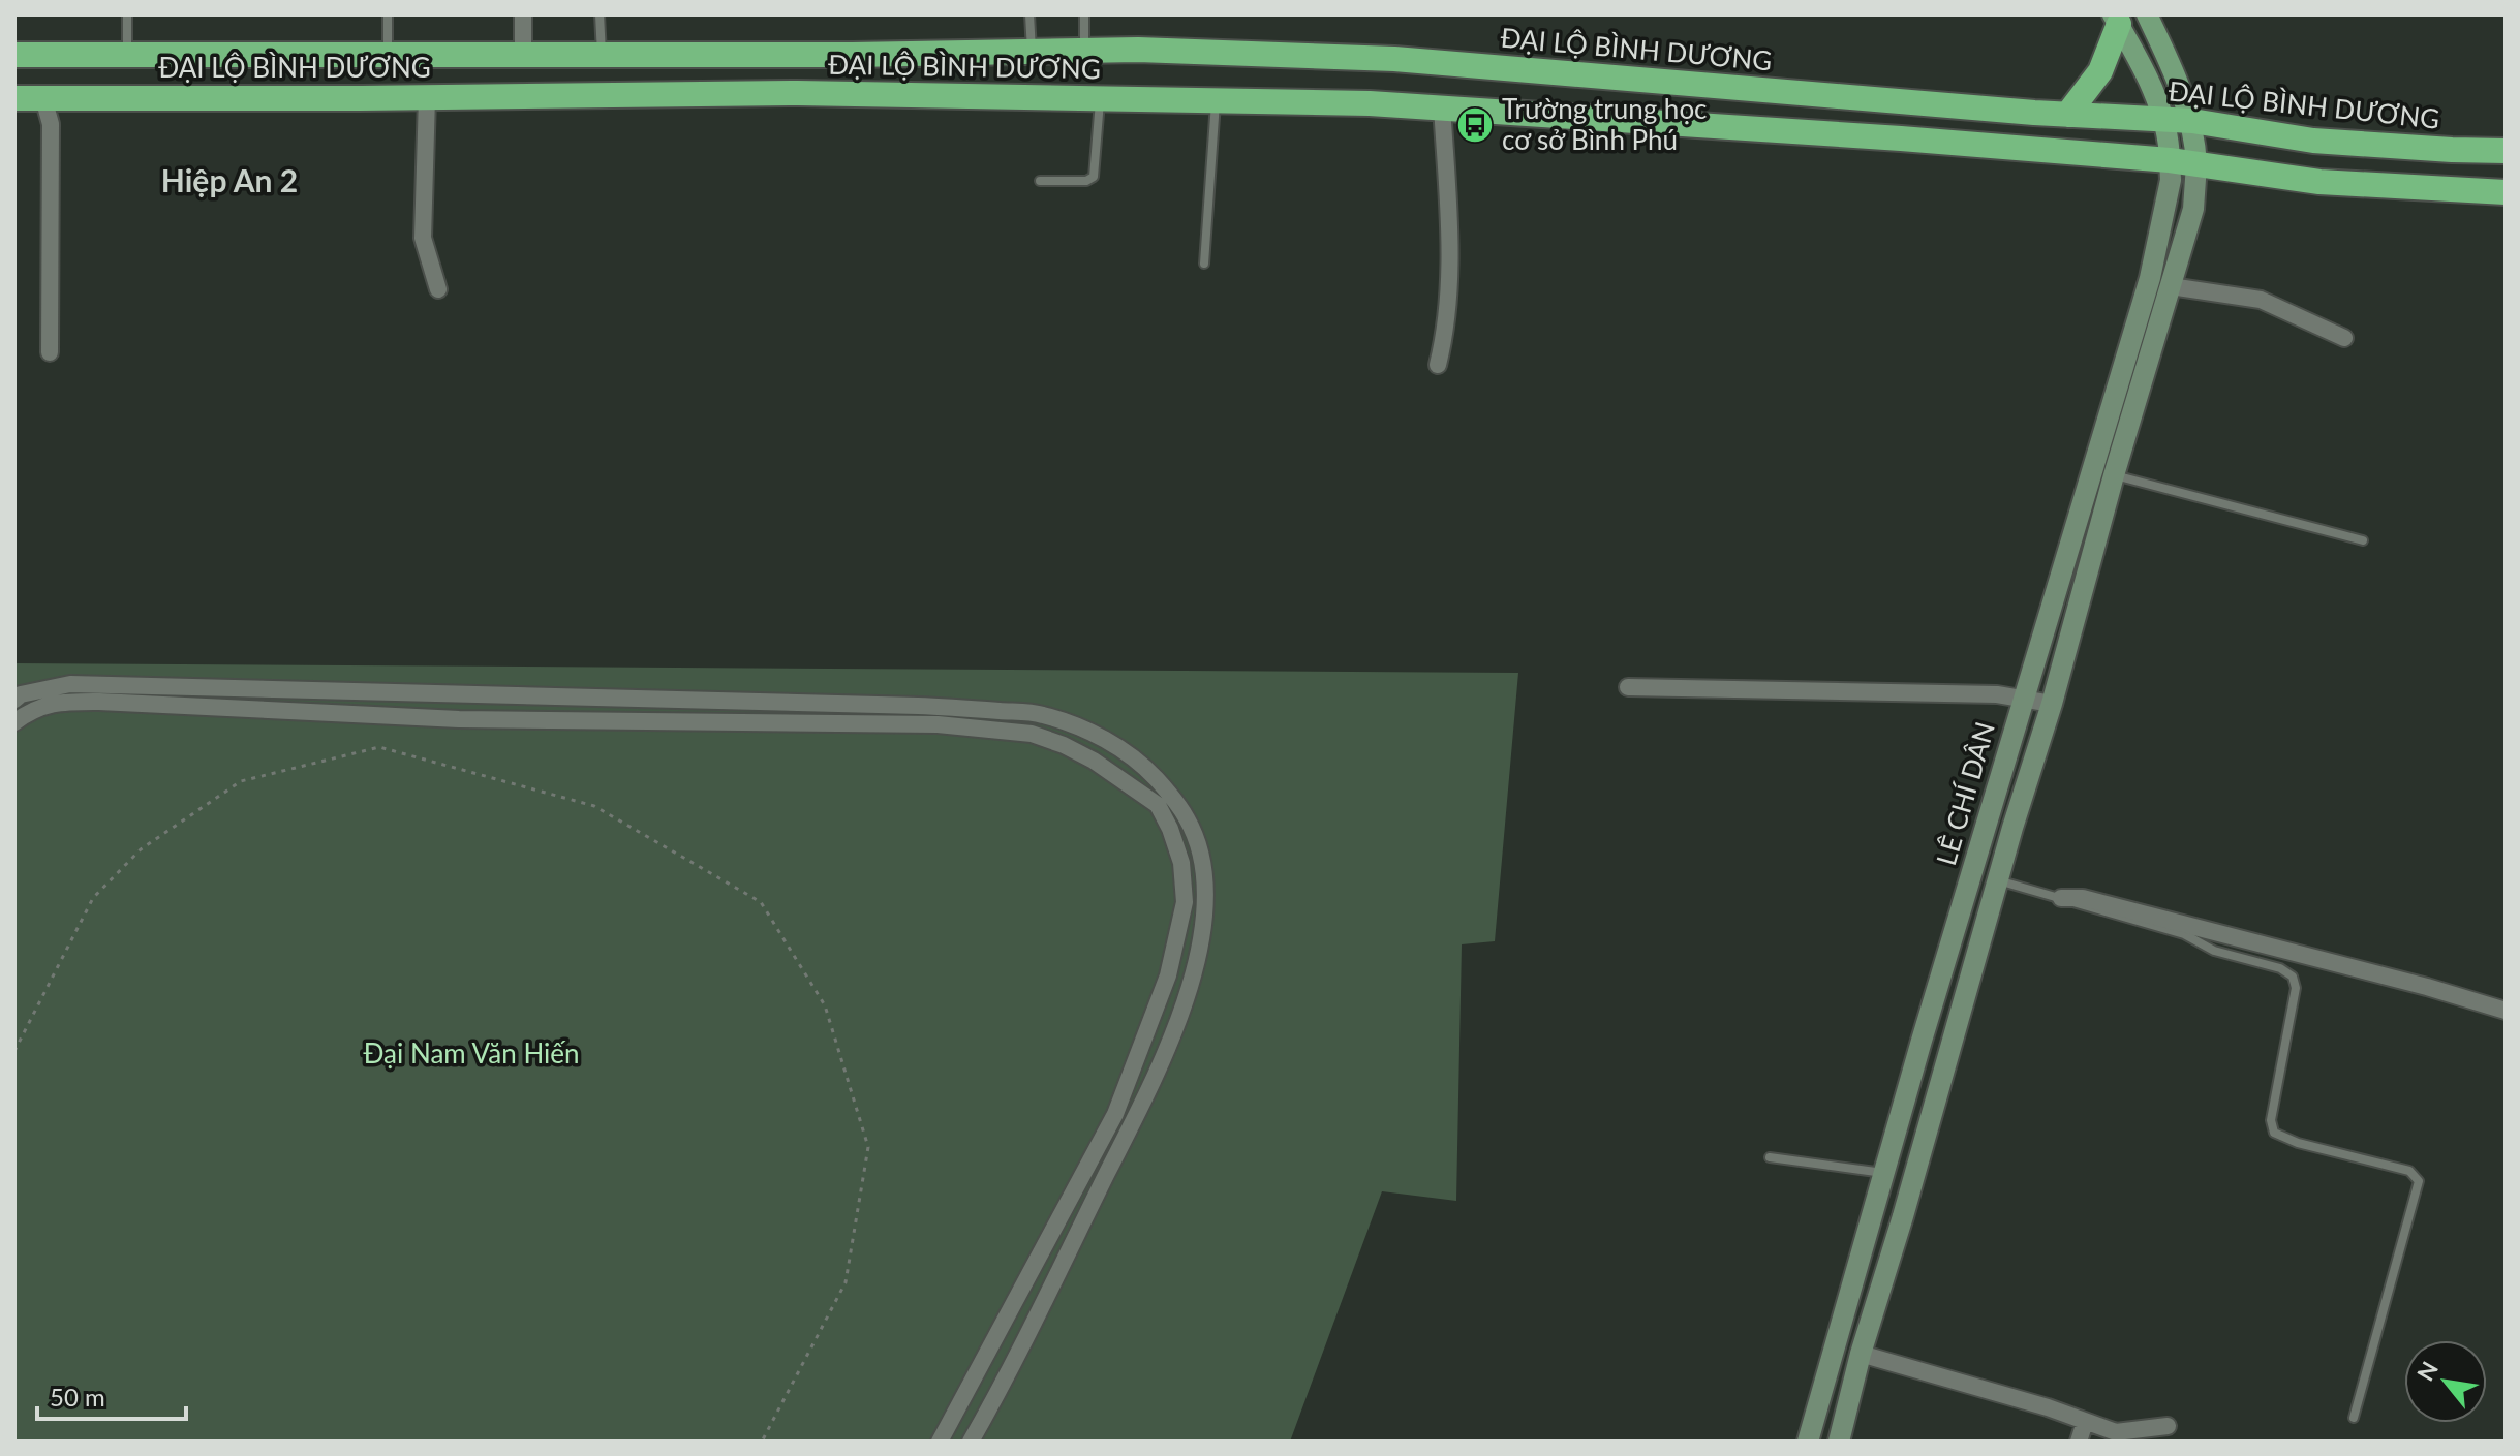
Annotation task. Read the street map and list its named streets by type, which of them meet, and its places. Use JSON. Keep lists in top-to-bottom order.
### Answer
{
  "streets": {
    "highway": ["ĐẠI LỘ BÌNH DƯƠNG"],
    "main road": ["LÊ CHÍ DÂN"]
  },
  "crossings": [
    ["ĐẠI LỘ BÌNH DƯƠNG", "LÊ CHÍ DÂN"]
  ],
  "districts": ["Hiệp An 2"],
  "parks": ["Đại Nam Văn Hiến"],
  "places": {
    "bus stop": ["Trường trung học cơ sở Bình Phú"]
  },
  "scale_bar": "50 m",
  "north": "top left"
}
